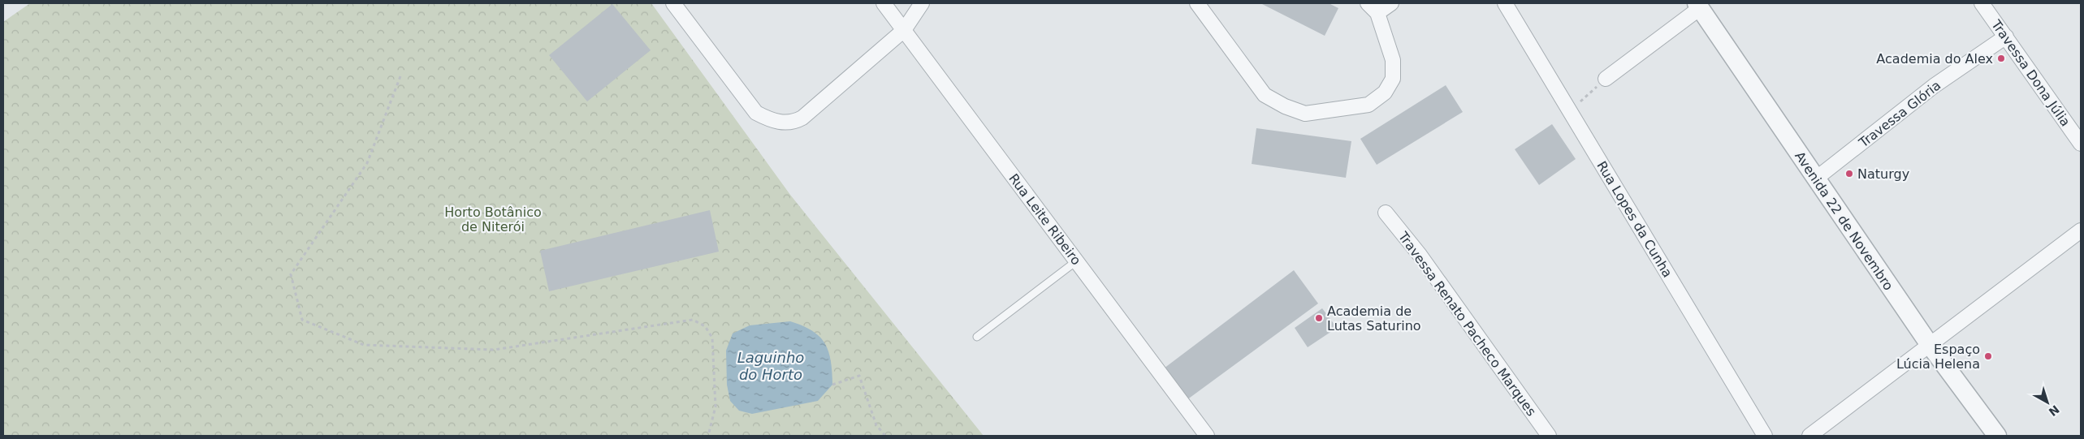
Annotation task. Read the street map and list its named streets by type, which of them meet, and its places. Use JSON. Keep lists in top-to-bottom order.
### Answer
{
  "streets": {
    "street": [
      "Travessa Dona Júlia",
      "Travessa Glória",
      "Rua Leite Ribeiro",
      "Rua Lopes da Cunha",
      "Avenida 22 de Novembro",
      "Travessa Renato Pacheco Marques"
    ]
  },
  "crossings": [
    ["Travessa Dona Júlia", "Travessa Glória"],
    ["Travessa Glória", "Avenida 22 de Novembro"]
  ],
  "water": ["Laguinho do Horto"],
  "parks": ["Horto Botânico de Niterói"],
  "places": [
    "Academia do Alex",
    "Naturgy",
    "Academia de Lutas Saturino",
    "Espaço Lúcia Helena"
  ],
  "north": "bottom right"
}
